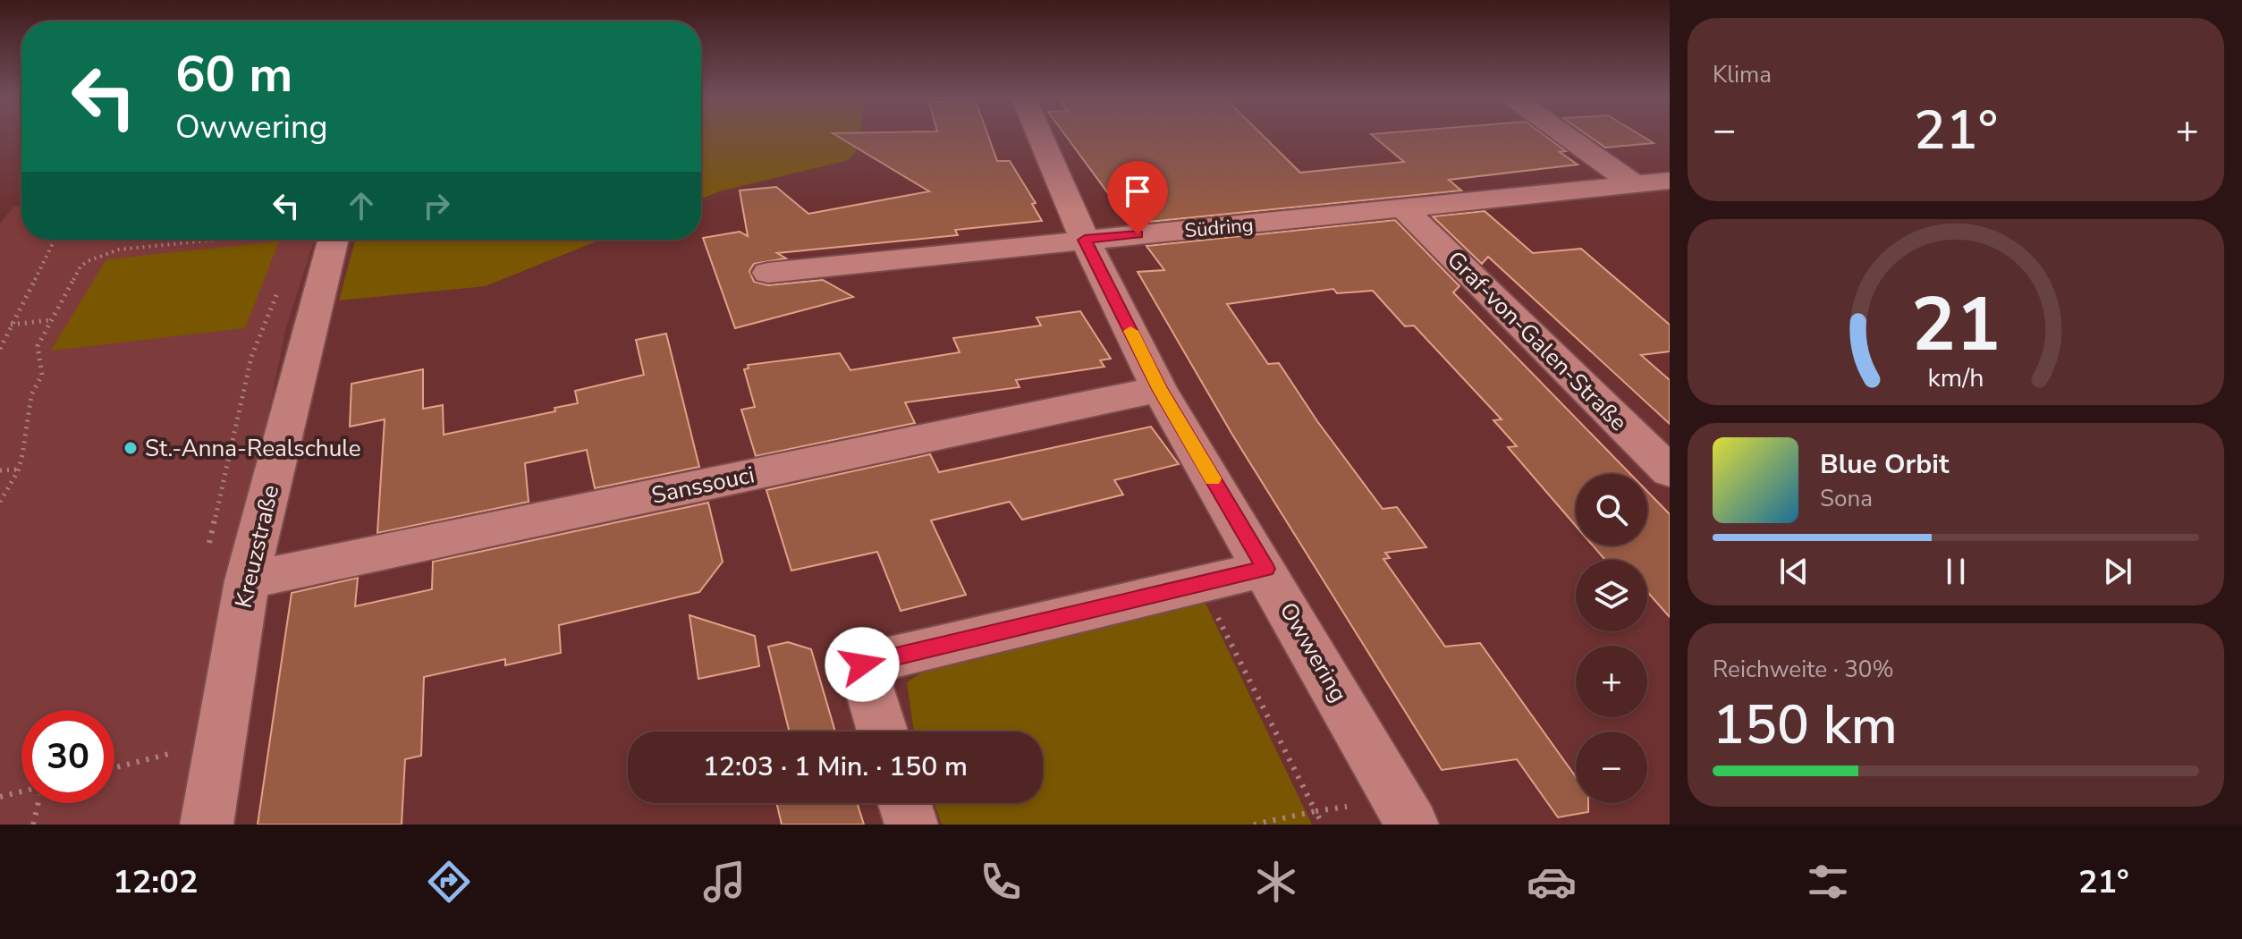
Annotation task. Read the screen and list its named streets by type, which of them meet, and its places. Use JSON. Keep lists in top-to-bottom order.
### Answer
{
  "streets": {
    "street": [
      "Südring",
      "Graf-von-Galen-Straße",
      "Sanssouci",
      "Kreuzstraße",
      "Owwering"
    ]
  },
  "crossings": [
    ["Südring", "Graf-von-Galen-Straße"],
    ["Südring", "Owwering"],
    ["Sanssouci", "Kreuzstraße"],
    ["Sanssouci", "Owwering"]
  ],
  "places": ["St.-Anna-Realschule"],
  "page": {
    "tile": [
      "Klima",
      ["Reichweite · 30%", "150 km"]
    ],
    "turn": ["60 m", "Owwering"],
    "heat": ["−", "21°", "+"],
    "song": ["Blue Orbit", "Sona"],
    "map_buttons": ["+", "−"],
    "limit": "30",
    "trip": "12:03 · 1 Min. · 150 m",
    "tabs": ["12:02", "21°"],
    "gauge": ["21", "km/h"]
  }
}
